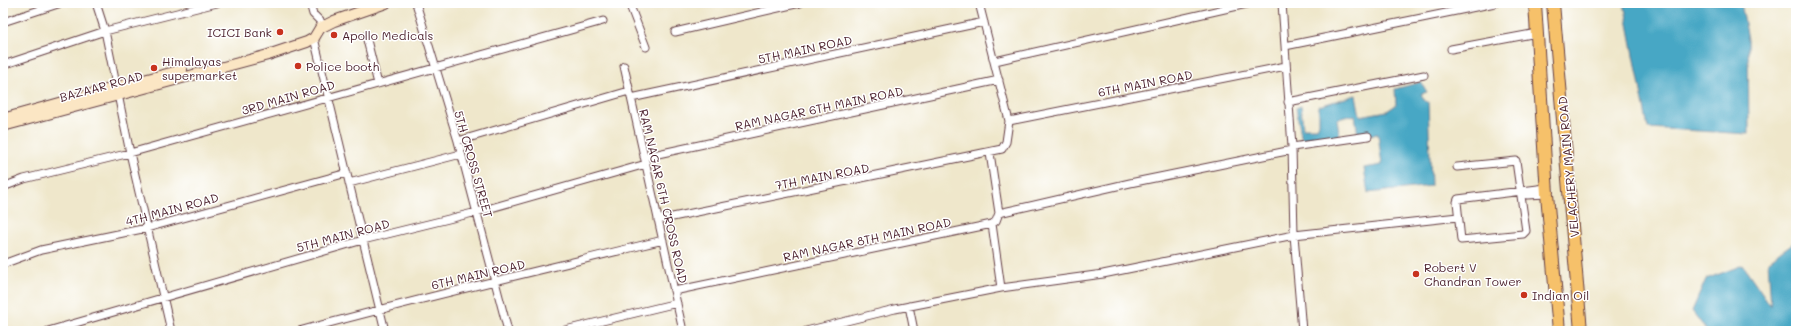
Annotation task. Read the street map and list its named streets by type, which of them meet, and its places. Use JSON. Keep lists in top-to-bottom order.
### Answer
{
  "streets": {
    "main road": ["BAZAAR ROAD", "VELACHERY MAIN ROAD"],
    "street": [
      "5TH MAIN ROAD",
      "6TH MAIN ROAD",
      "3RD MAIN ROAD",
      "RAM NAGAR 6TH MAIN ROAD",
      "5TH CROSS STREET",
      "7TH MAIN ROAD",
      "RAM NAGAR 6TH CROSS ROAD",
      "4TH MAIN ROAD",
      "RAM NAGAR 8TH MAIN ROAD"
    ]
  },
  "crossings": [
    ["5TH MAIN ROAD", "RAM NAGAR 6TH MAIN ROAD"],
    ["5TH MAIN ROAD", "5TH CROSS STREET"],
    ["5TH MAIN ROAD", "RAM NAGAR 6TH CROSS ROAD"],
    ["6TH MAIN ROAD", "5TH CROSS STREET"],
    ["6TH MAIN ROAD", "RAM NAGAR 6TH CROSS ROAD"],
    ["3RD MAIN ROAD", "5TH CROSS STREET"],
    ["RAM NAGAR 6TH MAIN ROAD", "RAM NAGAR 6TH CROSS ROAD"],
    ["7TH MAIN ROAD", "RAM NAGAR 6TH CROSS ROAD"],
    ["RAM NAGAR 6TH CROSS ROAD", "RAM NAGAR 8TH MAIN ROAD"]
  ],
  "places": [
    "ICICI Bank",
    "Apollo Medicals",
    "Police booth",
    "Himalayas supermarket",
    "Robert V Chandran Tower",
    "Indian Oil"
  ]
}
